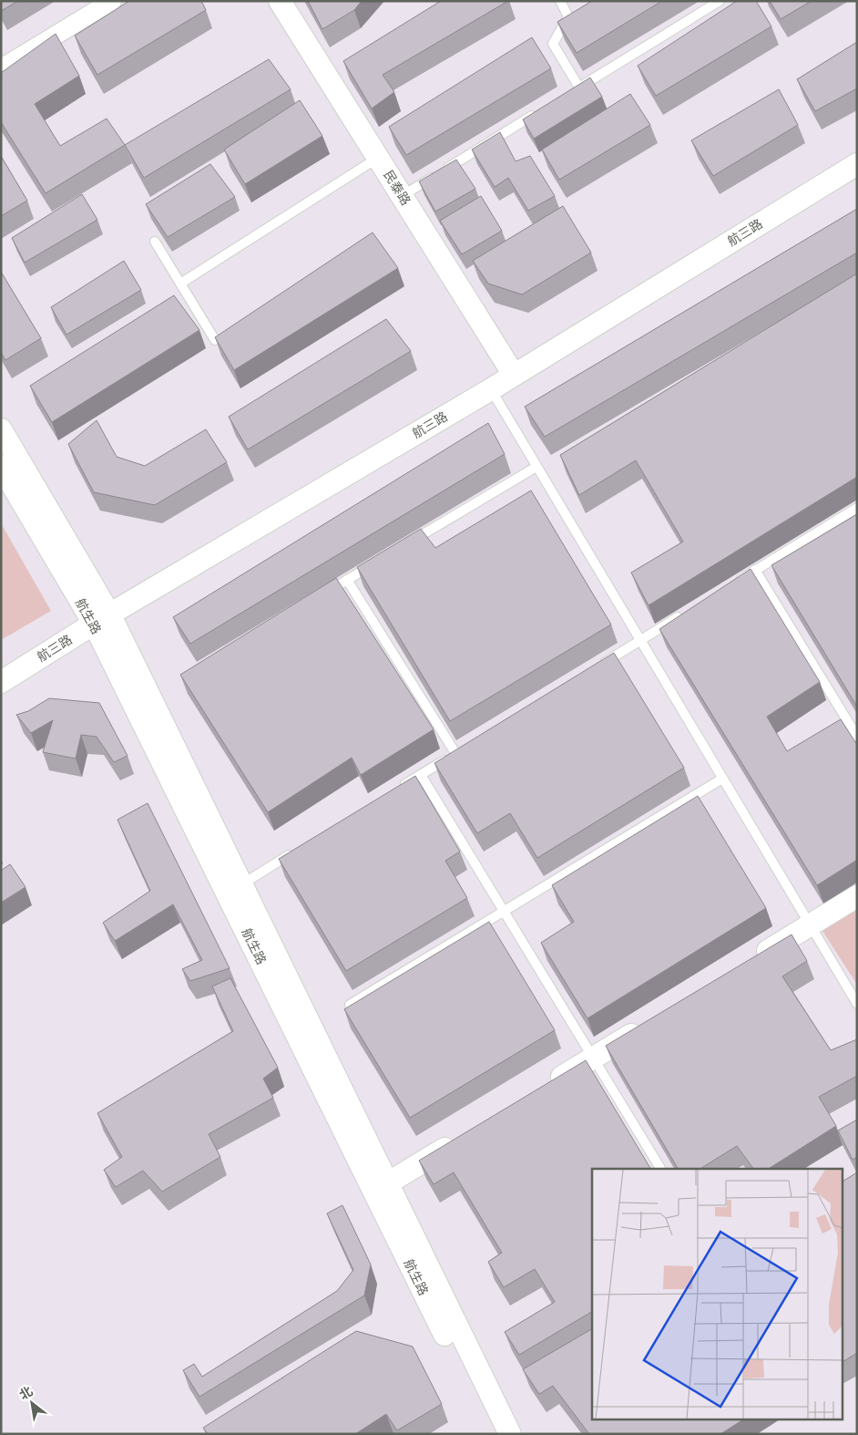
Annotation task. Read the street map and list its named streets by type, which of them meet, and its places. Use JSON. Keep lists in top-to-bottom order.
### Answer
{
  "streets": {
    "street": ["民泰路", "航三路", "航生路"]
  },
  "crossings": [
    ["民泰路", "航三路"],
    ["航三路", "航生路"]
  ],
  "north": "top left"
}
